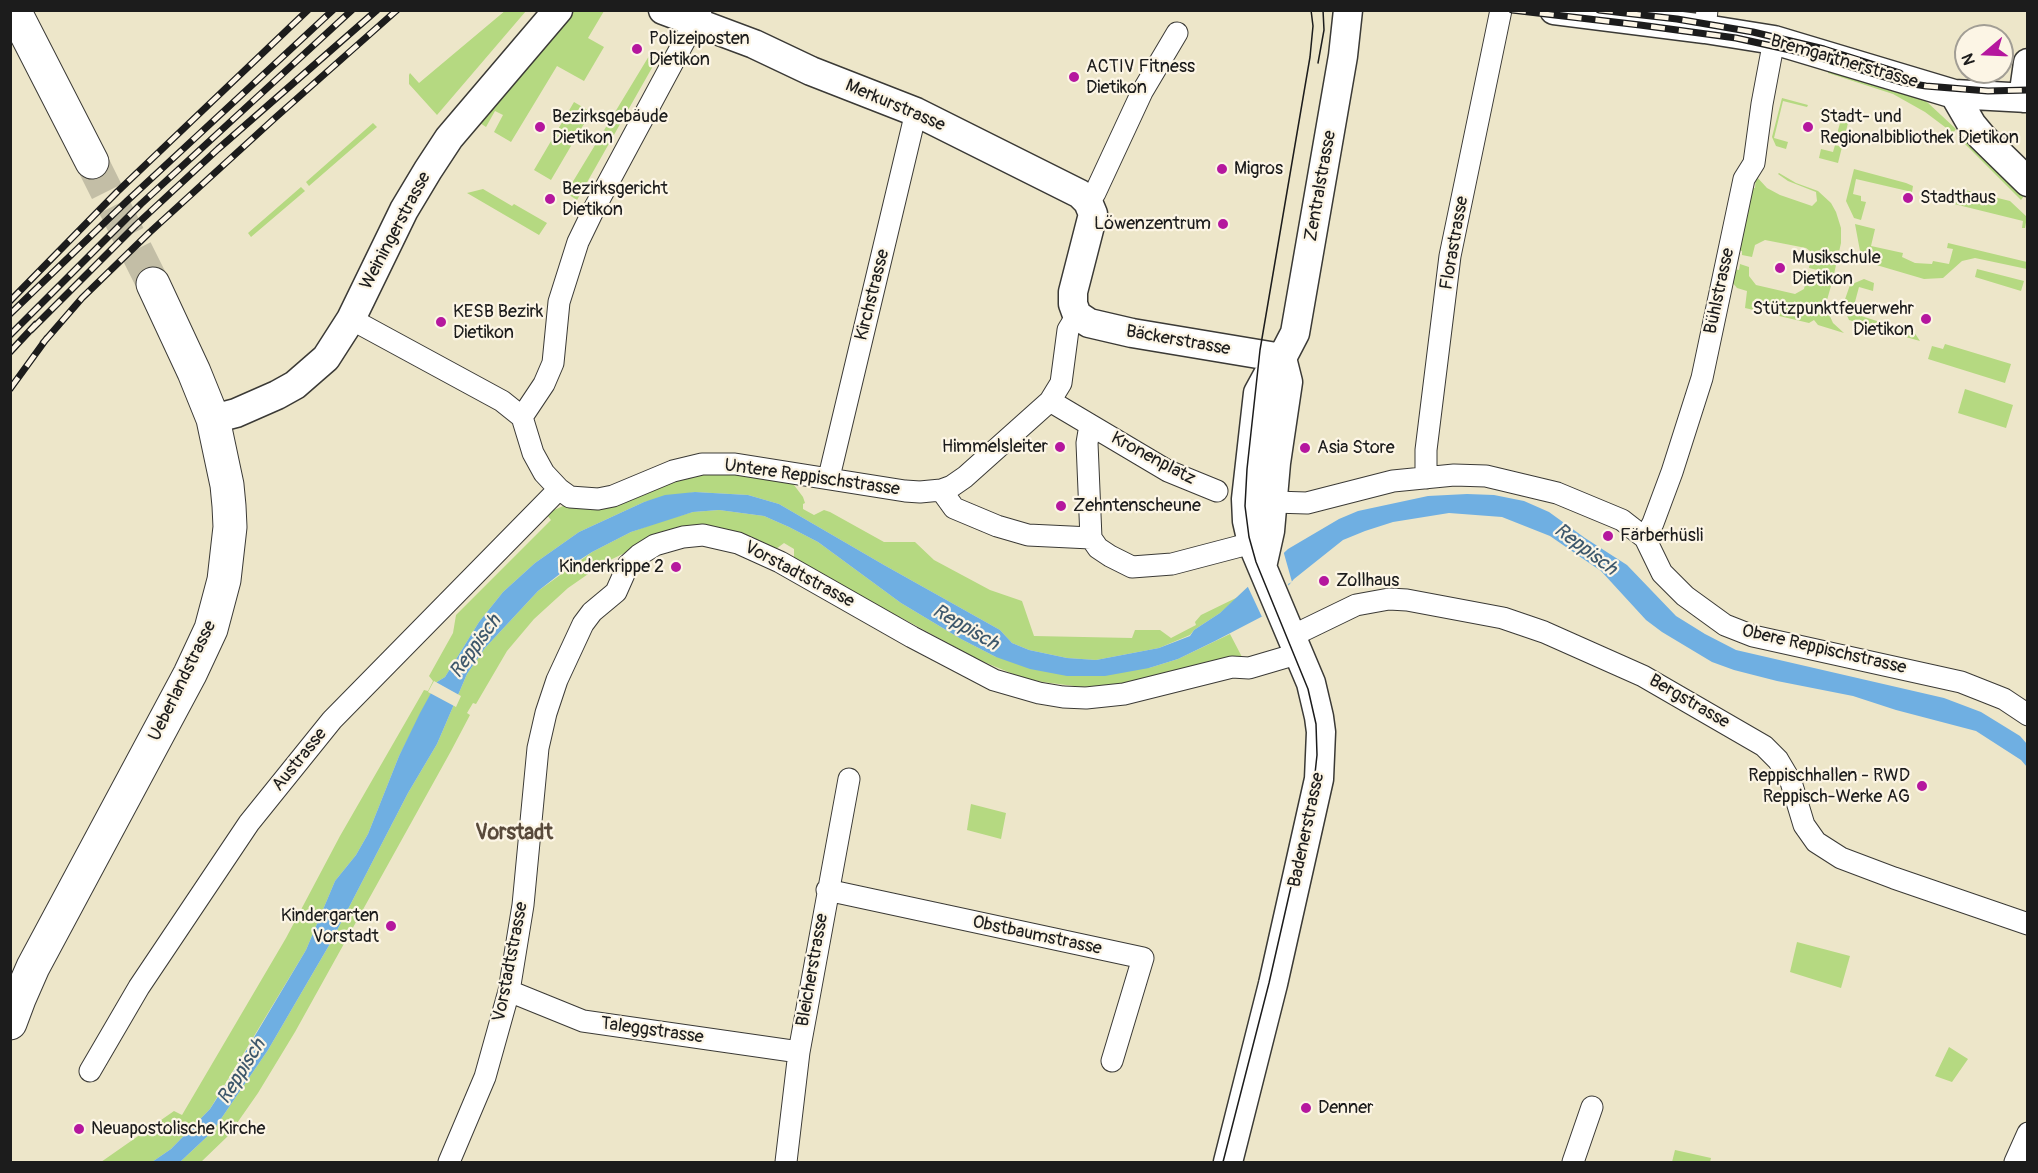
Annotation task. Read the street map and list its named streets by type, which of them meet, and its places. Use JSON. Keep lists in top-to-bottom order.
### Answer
{
  "streets": {
    "main road": [
      "Bremgartnerstrasse",
      "Merkurstrasse",
      "Zentralstrasse",
      "Weiningerstrasse",
      "Bäckerstrasse",
      "Ueberlandstrasse",
      "Badenerstrasse"
    ],
    "street": [
      "Florastrasse",
      "Bühlstrasse",
      "Kirchstrasse",
      "Kronenplatz",
      "Untere Reppischstrasse",
      "Vorstadtstrasse",
      "Obere Reppischstrasse",
      "Bergstrasse",
      "Austrasse",
      "Obstbaumstrasse",
      "Bleicherstrasse",
      "Taleggstrasse"
    ]
  },
  "crossings": [
    ["Bremgartnerstrasse", "Bühlstrasse"],
    ["Merkurstrasse", "Kirchstrasse"],
    ["Zentralstrasse", "Bäckerstrasse"],
    ["Weiningerstrasse", "Ueberlandstrasse"],
    ["Florastrasse", "Obere Reppischstrasse"],
    ["Bühlstrasse", "Obere Reppischstrasse"],
    ["Kirchstrasse", "Untere Reppischstrasse"],
    ["Bäckerstrasse", "Untere Reppischstrasse"],
    ["Kronenplatz", "Untere Reppischstrasse"],
    ["Untere Reppischstrasse", "Austrasse"],
    ["Vorstadtstrasse", "Bergstrasse"],
    ["Vorstadtstrasse", "Badenerstrasse"],
    ["Vorstadtstrasse", "Taleggstrasse"],
    ["Bergstrasse", "Badenerstrasse"],
    ["Obstbaumstrasse", "Bleicherstrasse"],
    ["Bleicherstrasse", "Taleggstrasse"]
  ],
  "districts": ["Vorstadt"],
  "water": ["Reppisch"],
  "places": [
    "Polizeiposten Dietikon",
    "ACTIV Fitness Dietikon",
    "Bezirksgebäude Dietikon",
    "Stadt- und Regionalbibliothek Dietikon",
    "Migros",
    "Stadthaus",
    "Bezirksgericht Dietikon",
    "Löwenzentrum",
    "Musikschule Dietikon",
    "Stützpunktfeuerwehr Dietikon",
    "KESB Bezirk Dietikon",
    "Himmelsleiter",
    "Asia Store",
    "Zehntenscheune",
    "Färberhüsli",
    "Kinderkrippe 2",
    "Zollhaus",
    "Reppischhallen - RWD Reppisch-Werke AG",
    "Kindergarten Vorstadt",
    "Denner",
    "Neuapostolische Kirche"
  ],
  "north": "left"
}
